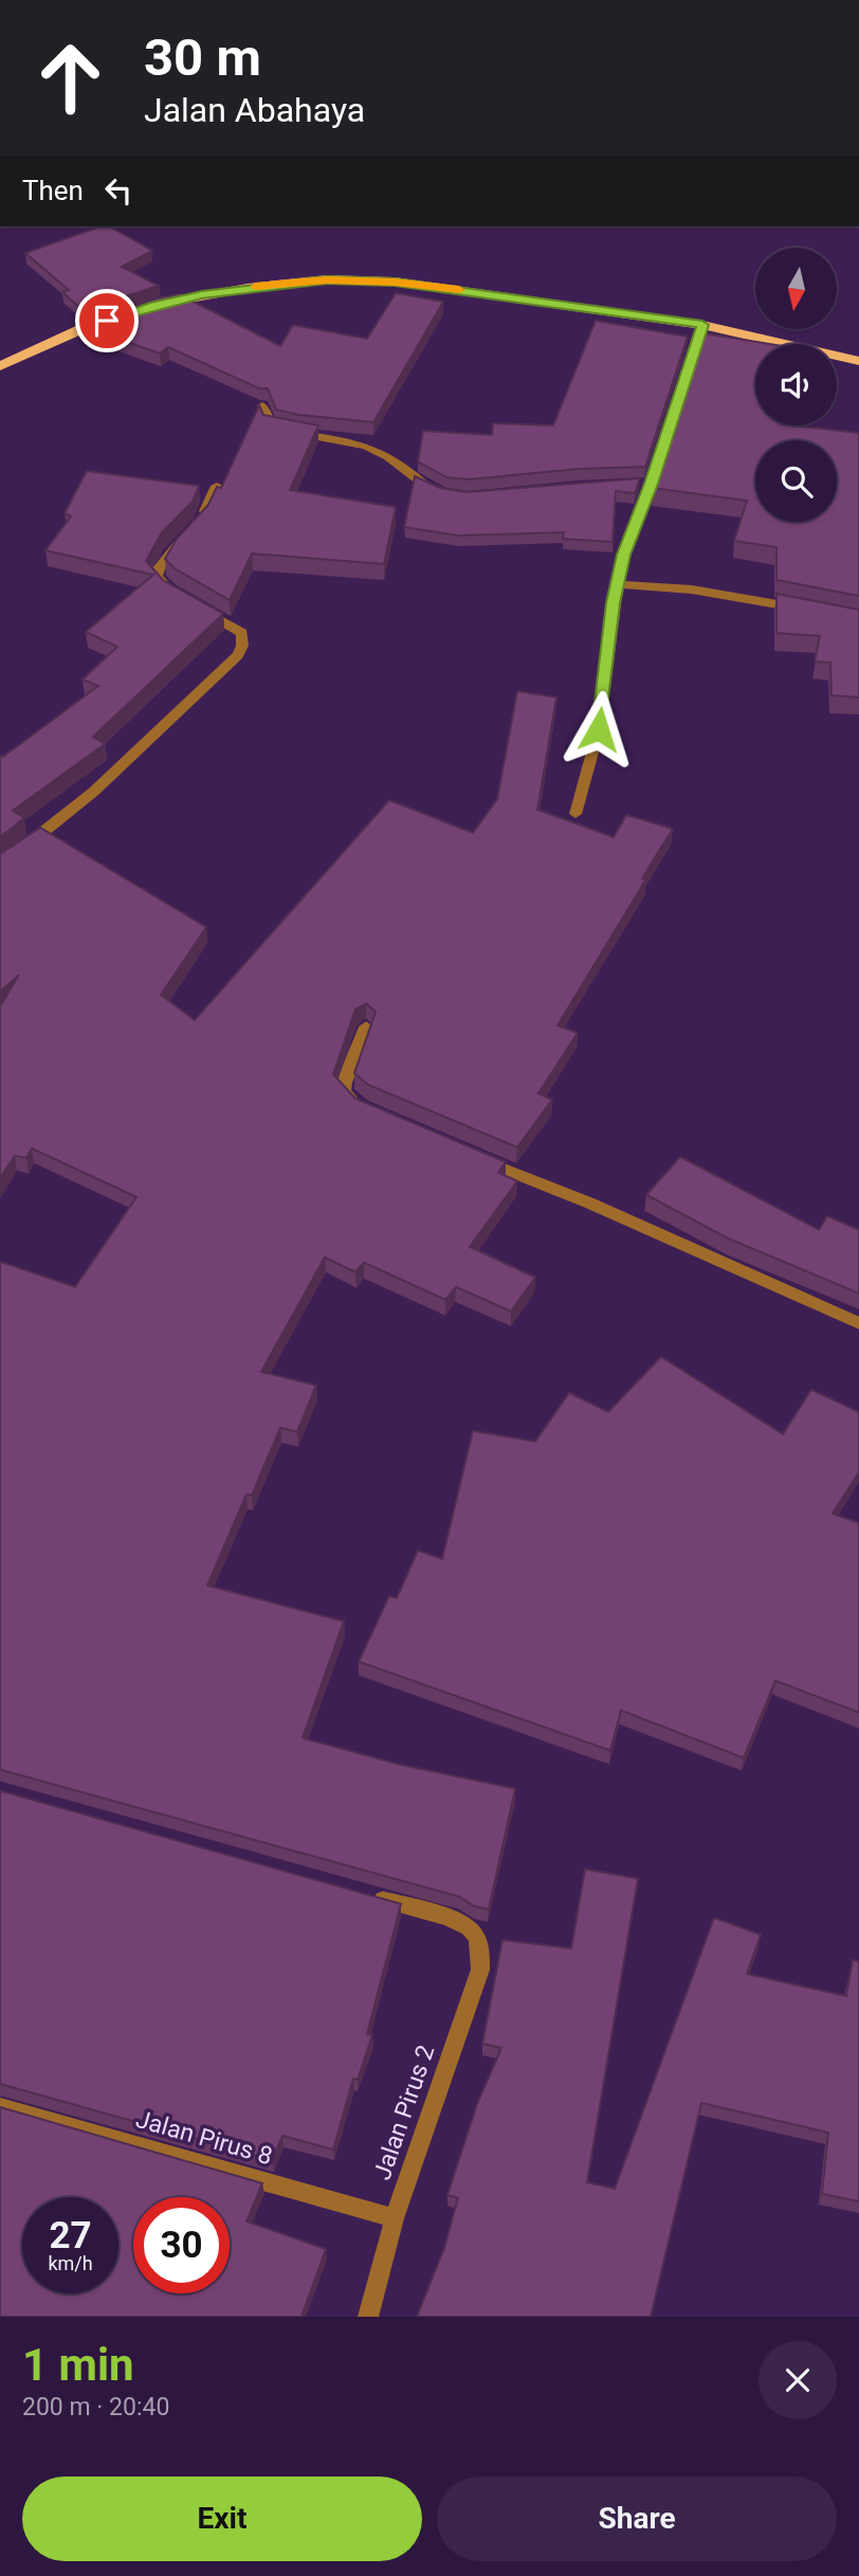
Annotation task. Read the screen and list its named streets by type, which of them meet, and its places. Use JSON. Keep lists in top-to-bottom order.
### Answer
{
  "streets": {
    "street": ["Jalan Pirus 2", "Jalan Pirus 8"]
  },
  "crossings": [
    ["Jalan Pirus 2", "Jalan Pirus 8"]
  ],
  "north": "bottom",
  "page": {
    "turn": ["30 m", "Jalan Abahaya"],
    "then": "Then",
    "speed": "27 km/h",
    "limit": "30",
    "heading": ["1 min", "200 m · 20:40"],
    "buttons": ["Exit", "Share"]
  }
}
